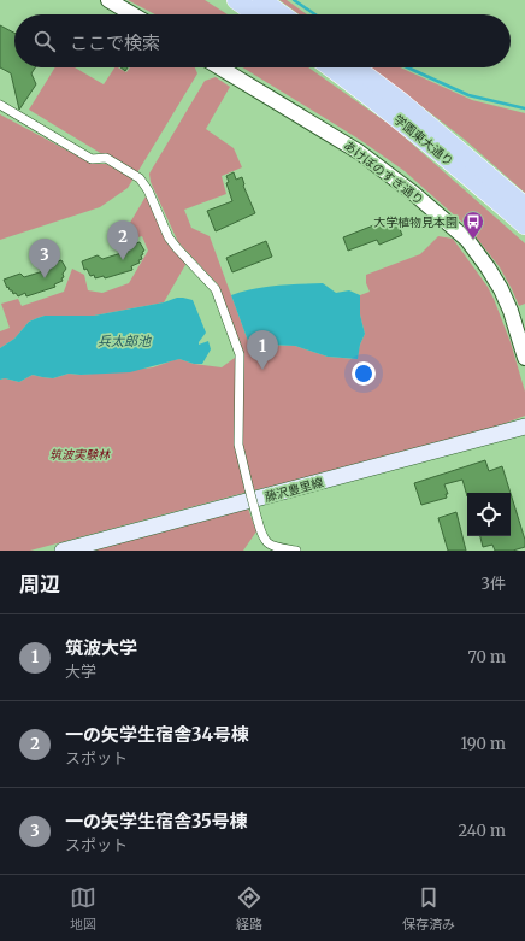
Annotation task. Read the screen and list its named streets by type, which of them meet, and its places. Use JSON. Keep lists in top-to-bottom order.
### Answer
{
  "streets": {
    "main road": ["学園東大通り", "藤沢豊里線"],
    "street": ["あけぼのすぎ通り"]
  },
  "water": ["兵太郎池"],
  "parks": ["筑波実験林"],
  "places": {
    "bus stop": ["大学植物見本園"]
  },
  "page": {
    "search": "ここで検索",
    "pins": ["2", "3", "1"],
    "heading": ["周辺", "3件"],
    "list": [
      {
        "mark": "1",
        "name": "筑波大学",
        "note": "大学",
        "value": "70 m"
      },
      {
        "mark": "2",
        "name": "一の矢学生宿舎34号棟",
        "note": "スポット",
        "value": "190 m"
      },
      {
        "mark": "3",
        "name": "一の矢学生宿舎35号棟",
        "note": "スポット",
        "value": "240 m"
      }
    ],
    "nav": ["地図", "経路", "保存済み"]
  }
}
